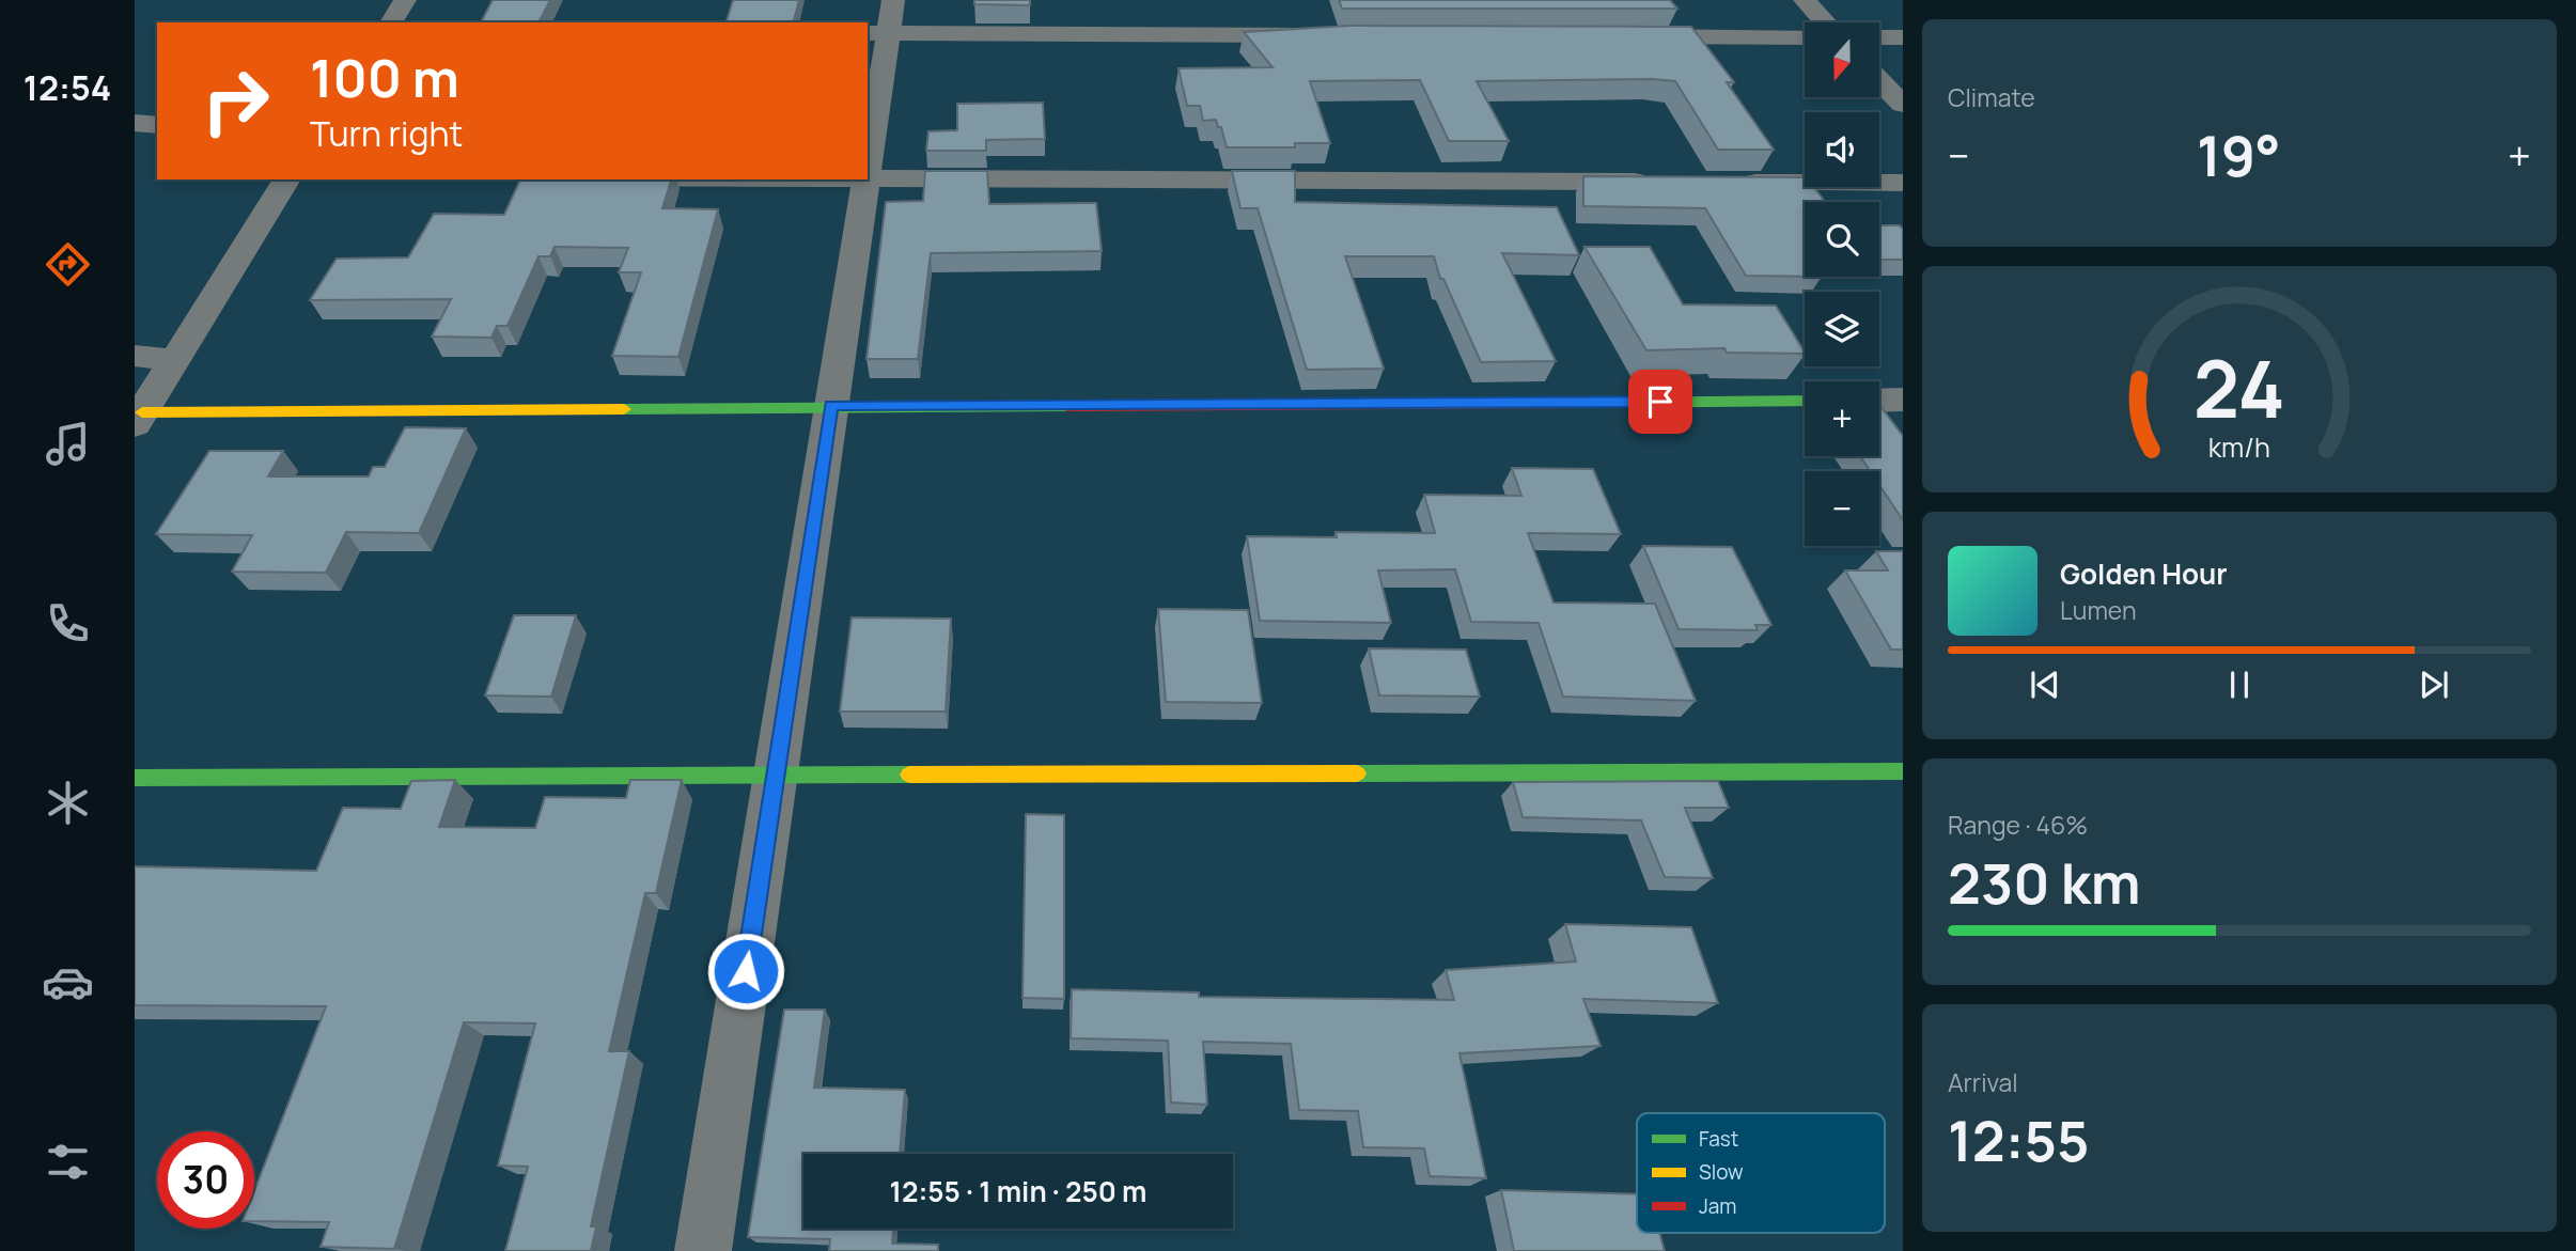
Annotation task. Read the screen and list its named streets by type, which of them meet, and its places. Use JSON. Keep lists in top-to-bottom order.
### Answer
{
  "legend": ["Fast", "Slow", "Jam"],
  "north": "bottom",
  "page": {
    "tabs": "12:54",
    "tile": [
      "Climate",
      ["Range · 46%", "230 km"],
      ["Arrival", "12:55"]
    ],
    "map_buttons": ["+", "−"],
    "turn": ["100 m", "Turn right"],
    "heat": ["−", "19°", "+"],
    "song": ["Golden Hour", "Lumen"],
    "limit": "30",
    "trip": "12:55 · 1 min · 250 m",
    "gauge": ["24", "km/h"]
  }
}
